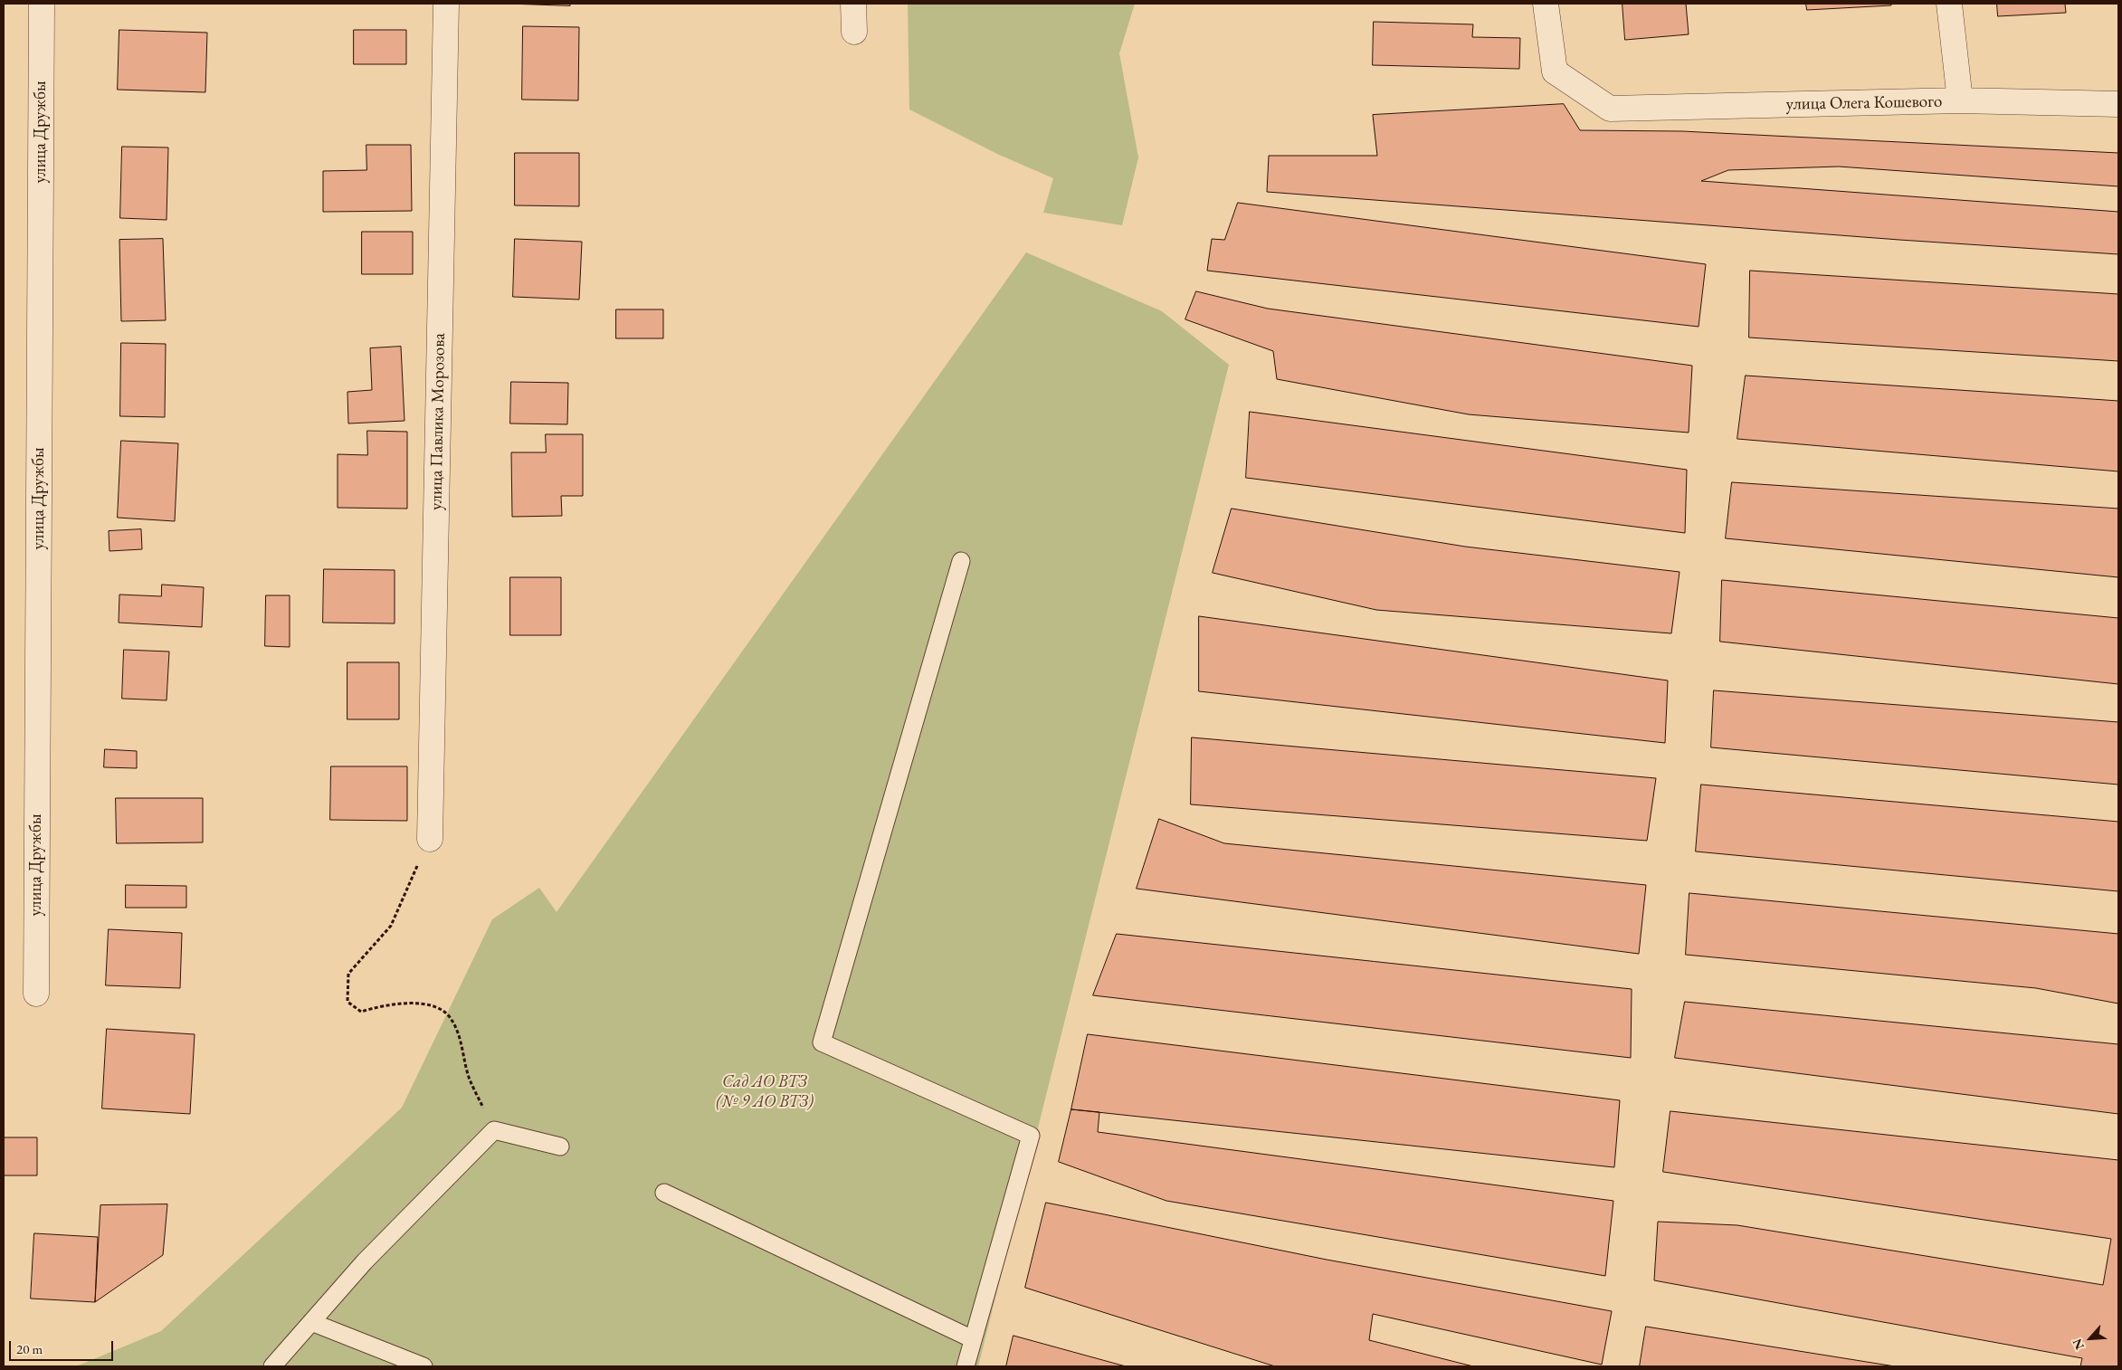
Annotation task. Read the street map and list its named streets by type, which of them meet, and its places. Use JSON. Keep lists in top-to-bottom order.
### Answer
{
  "streets": {
    "street": ["улица Олега Кошевого", "улица Дружбы", "улица Павлика Морозова"]
  },
  "parks": ["Сад АО ВТЗ (№ 9 АО ВТЗ)"],
  "scale_bar": "20 m",
  "north": "bottom left"
}
